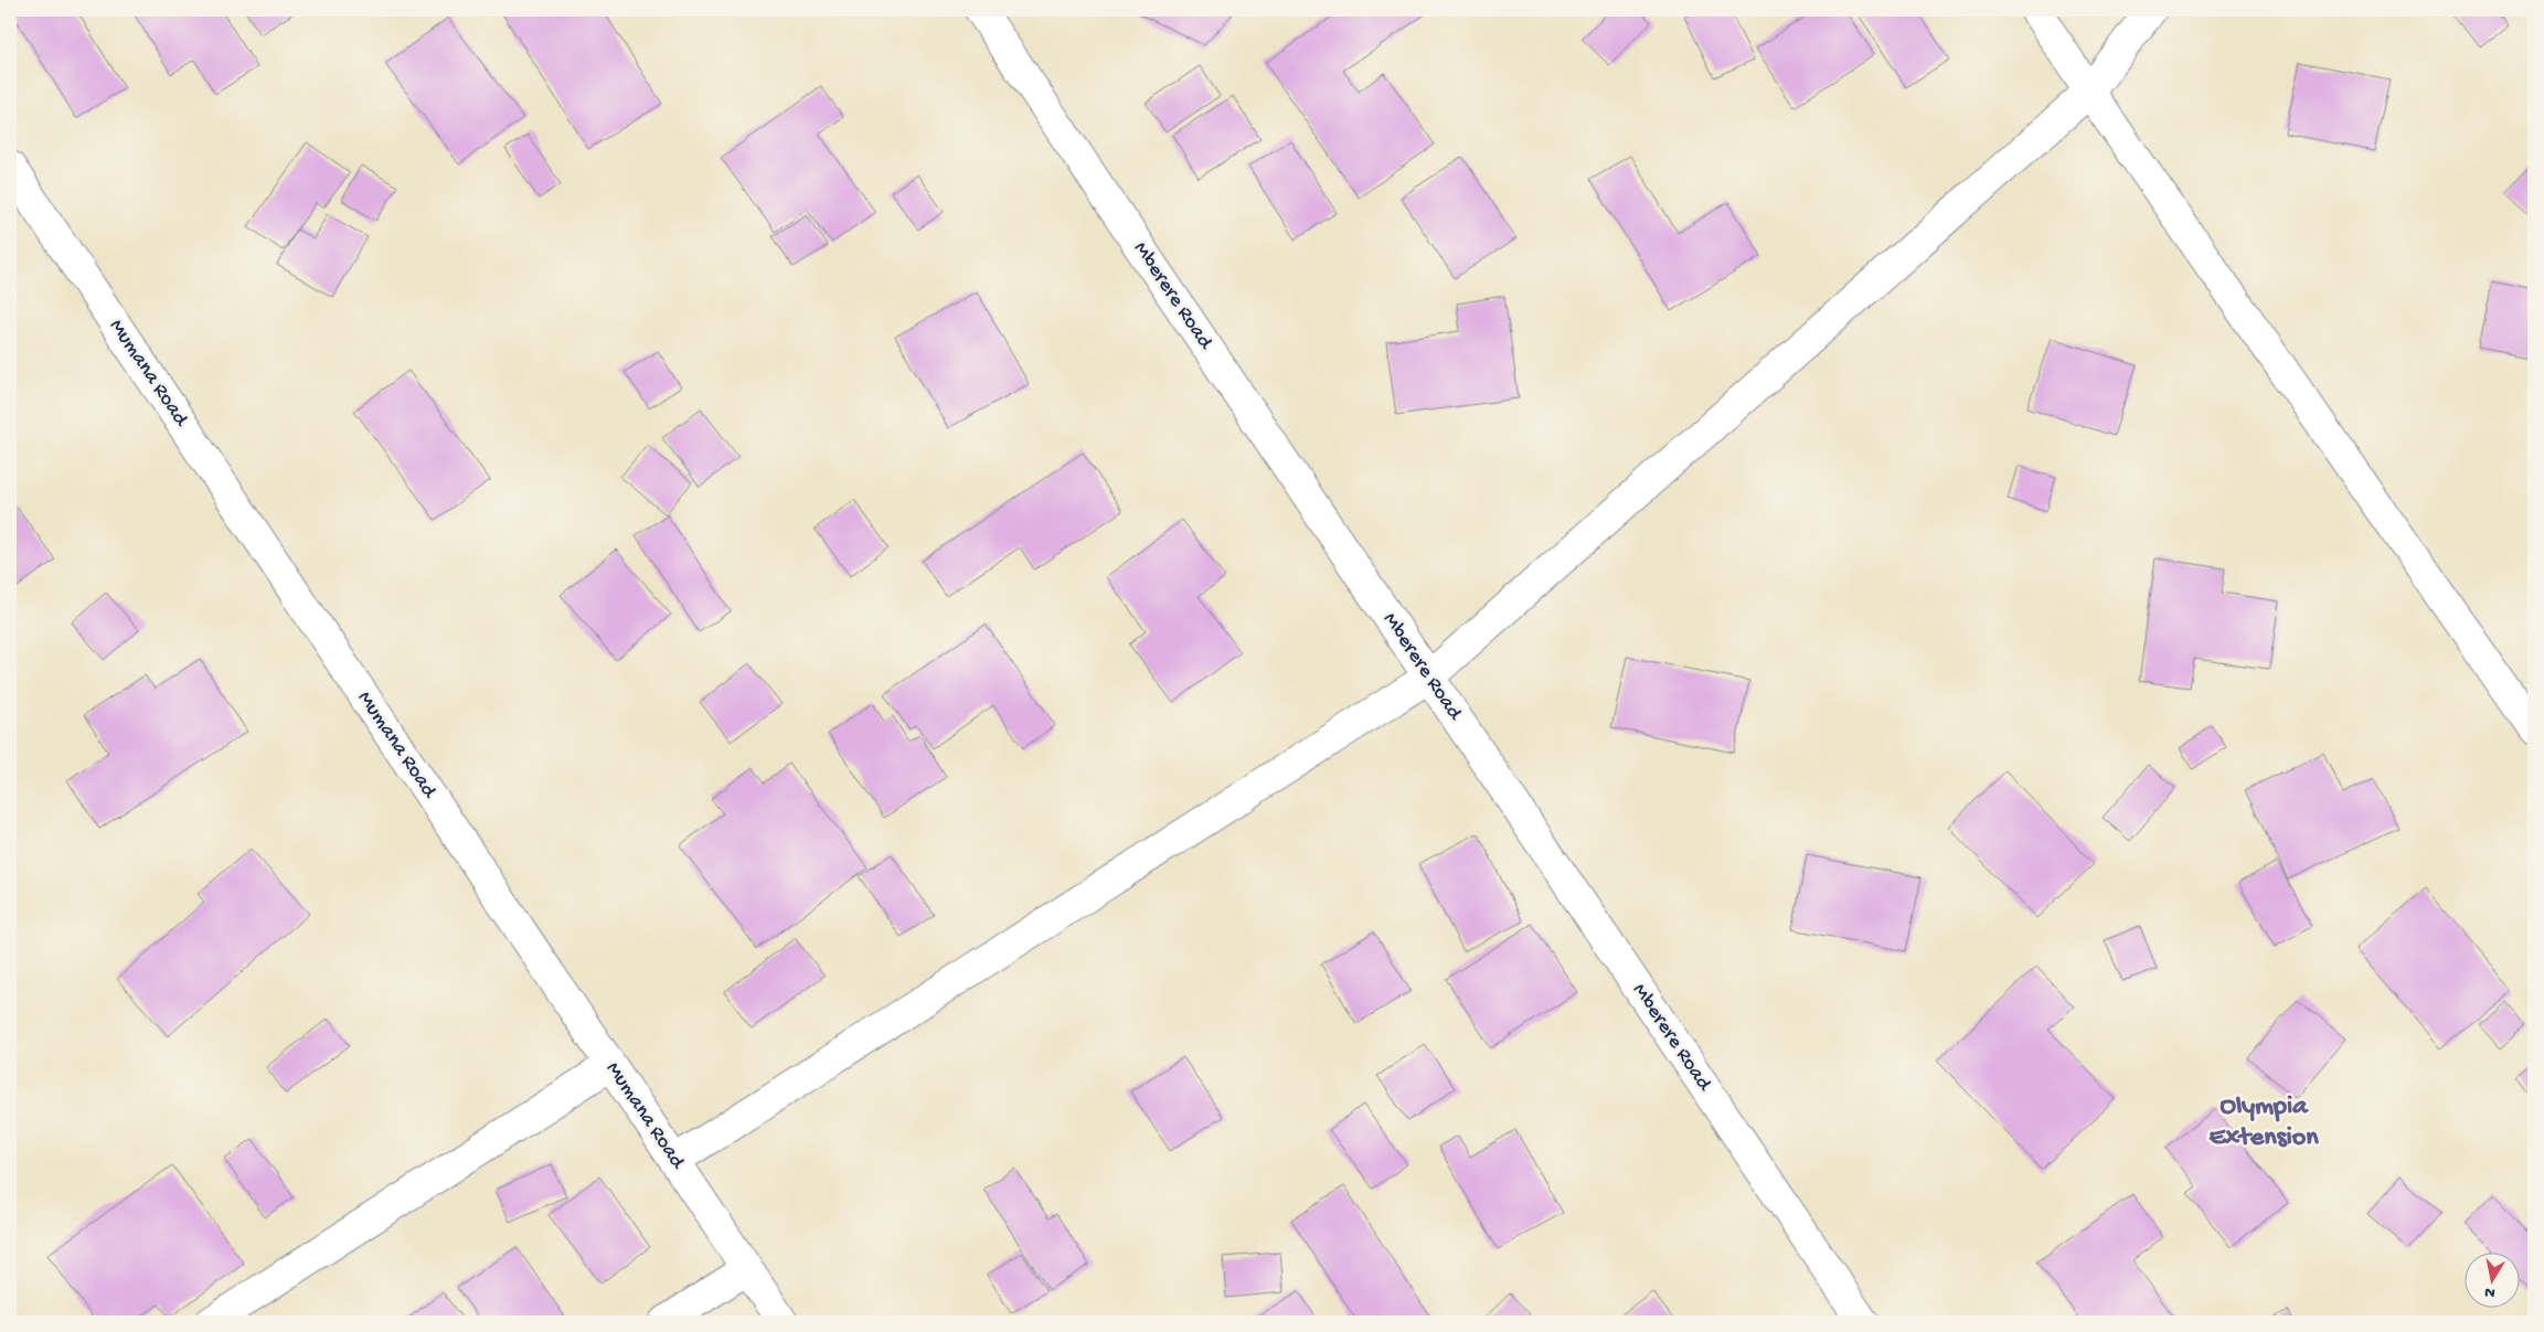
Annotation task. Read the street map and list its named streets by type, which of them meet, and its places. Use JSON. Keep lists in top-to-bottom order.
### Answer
{
  "streets": {
    "street": ["Mberere Road", "Mumana Road"]
  },
  "districts": ["Olympia Extension"],
  "north": "bottom"
}
